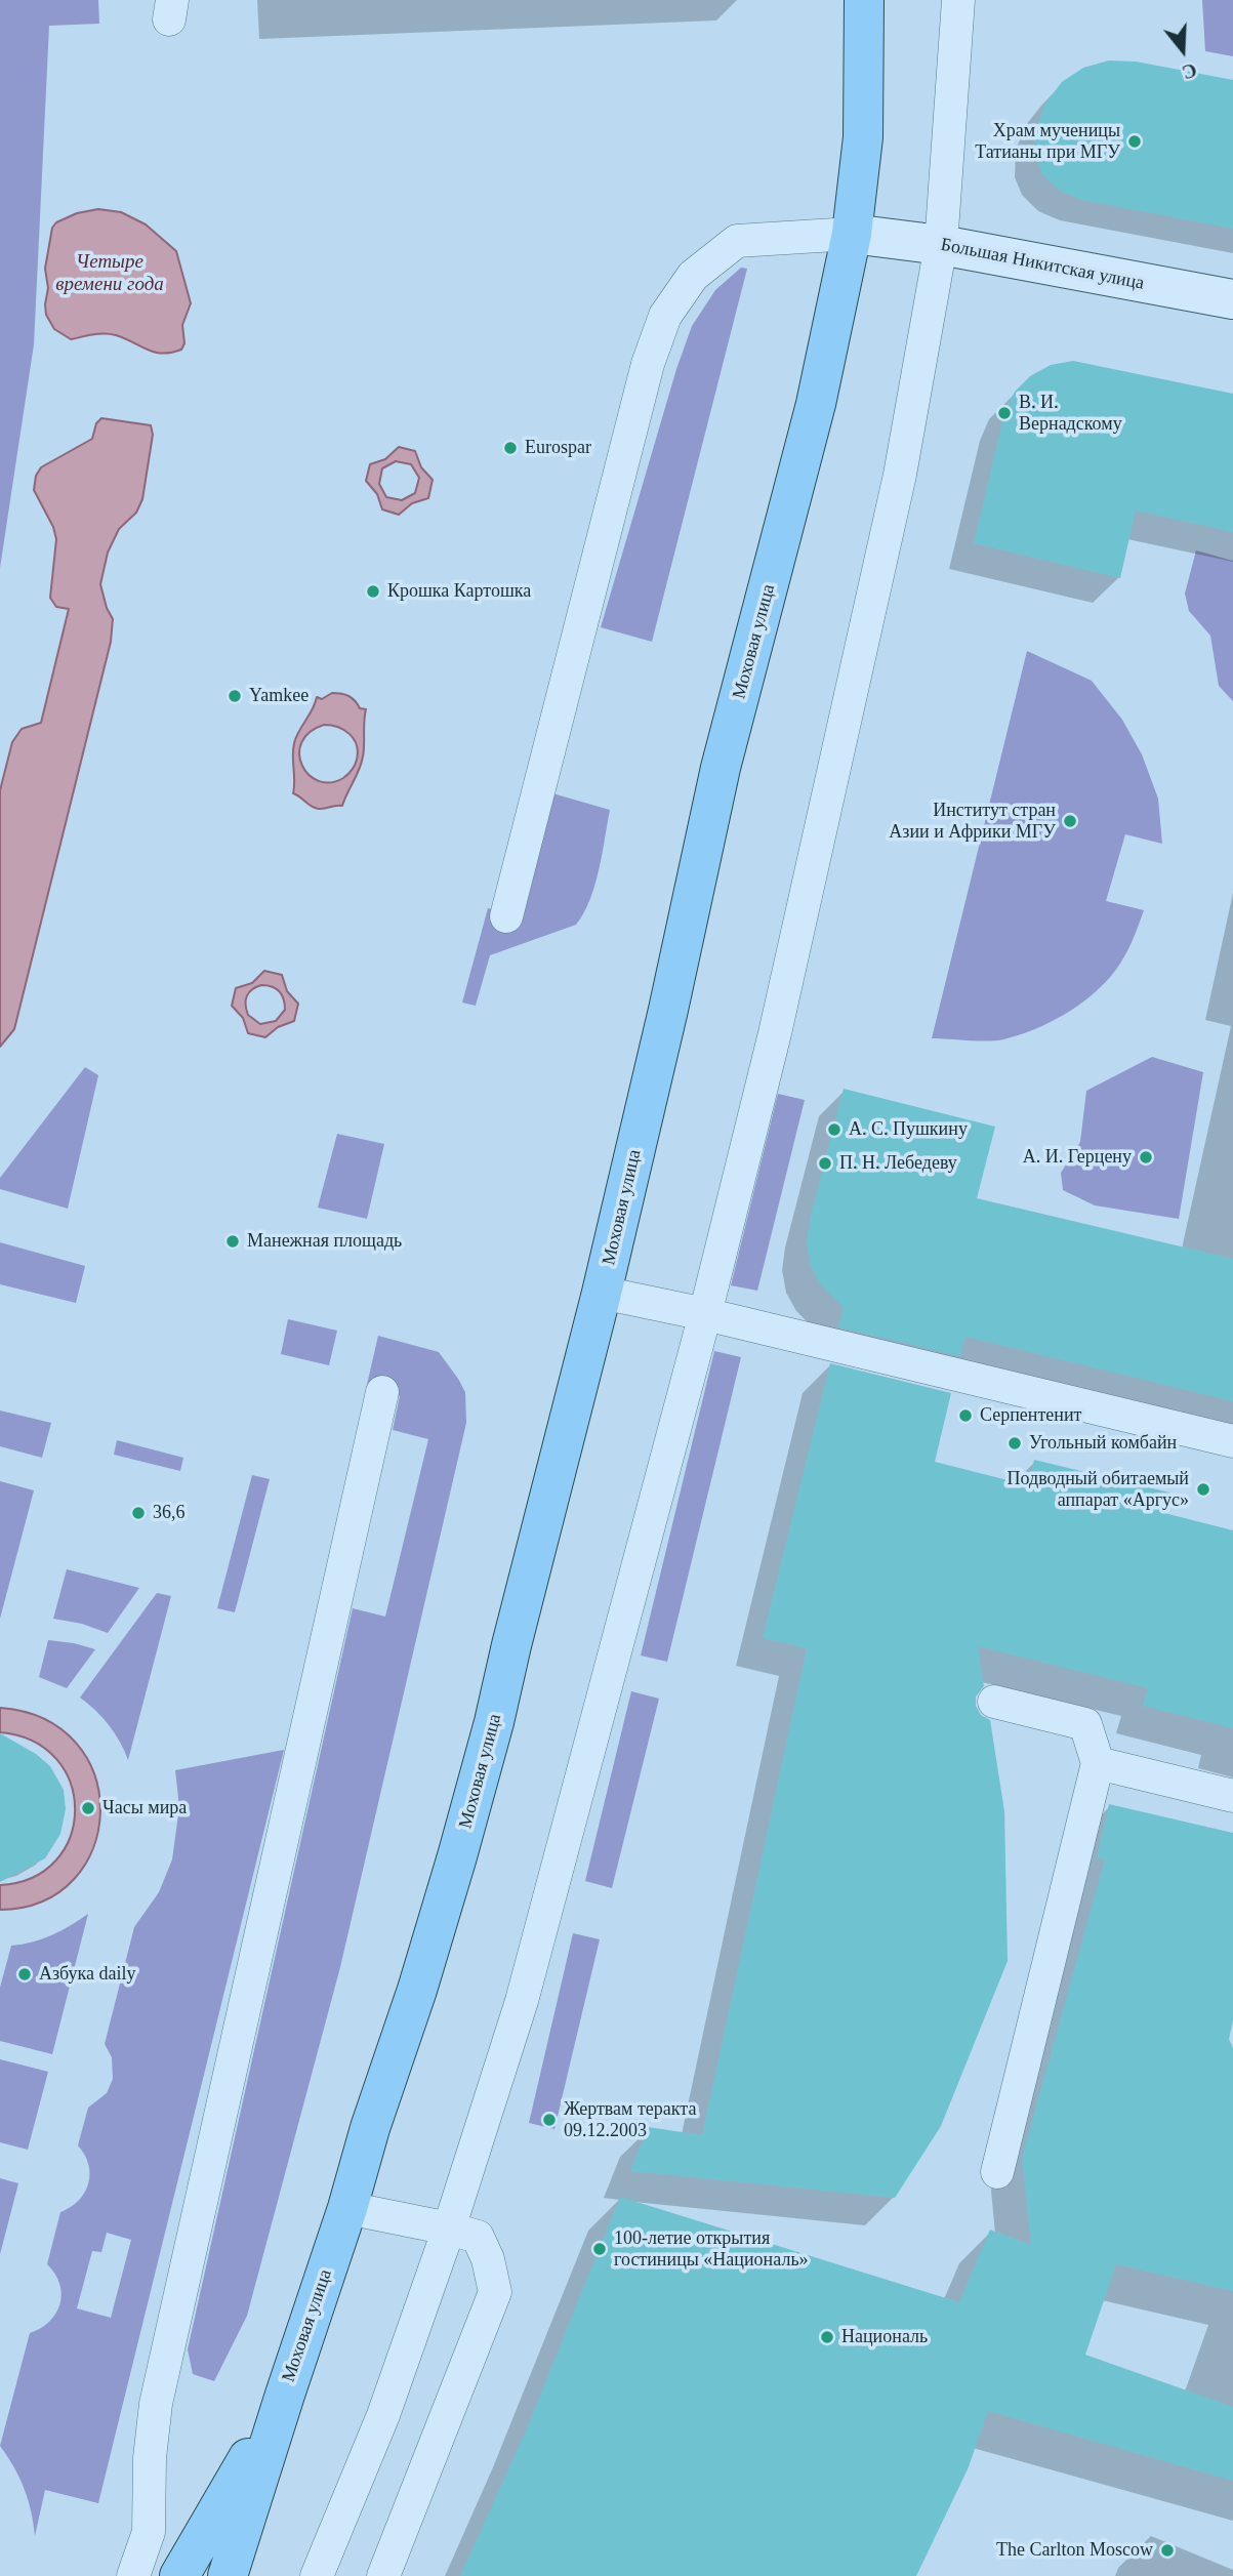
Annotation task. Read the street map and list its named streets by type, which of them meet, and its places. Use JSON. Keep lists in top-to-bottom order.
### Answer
{
  "streets": {
    "main road": ["Моховая улица"],
    "street": ["Большая Никитская улица"]
  },
  "crossings": [
    ["Большая Никитская улица", "Моховая улица"]
  ],
  "water": ["Четыре времени года"],
  "places": [
    "Храм мученицы Татианы при МГУ",
    "В. И. Вернадскому",
    "Eurospar",
    "Крошка Картошка",
    "Yamkee",
    "Институт стран Азии и Африки МГУ",
    "А. С. Пушкину",
    "А. И. Герцену",
    "П. Н. Лебедеву",
    "Манежная площадь",
    "Серпентенит",
    "Угольный комбайн",
    "Подводный обитаемый аппарат «Аргус»",
    "36,6",
    "Часы мира",
    "Азбука daily",
    "Жертвам теракта 09.12.2003",
    "100-летие открытия гостиницы «Националь»",
    "Националь",
    "The Carlton Moscow"
  ],
  "north": "bottom"
}
